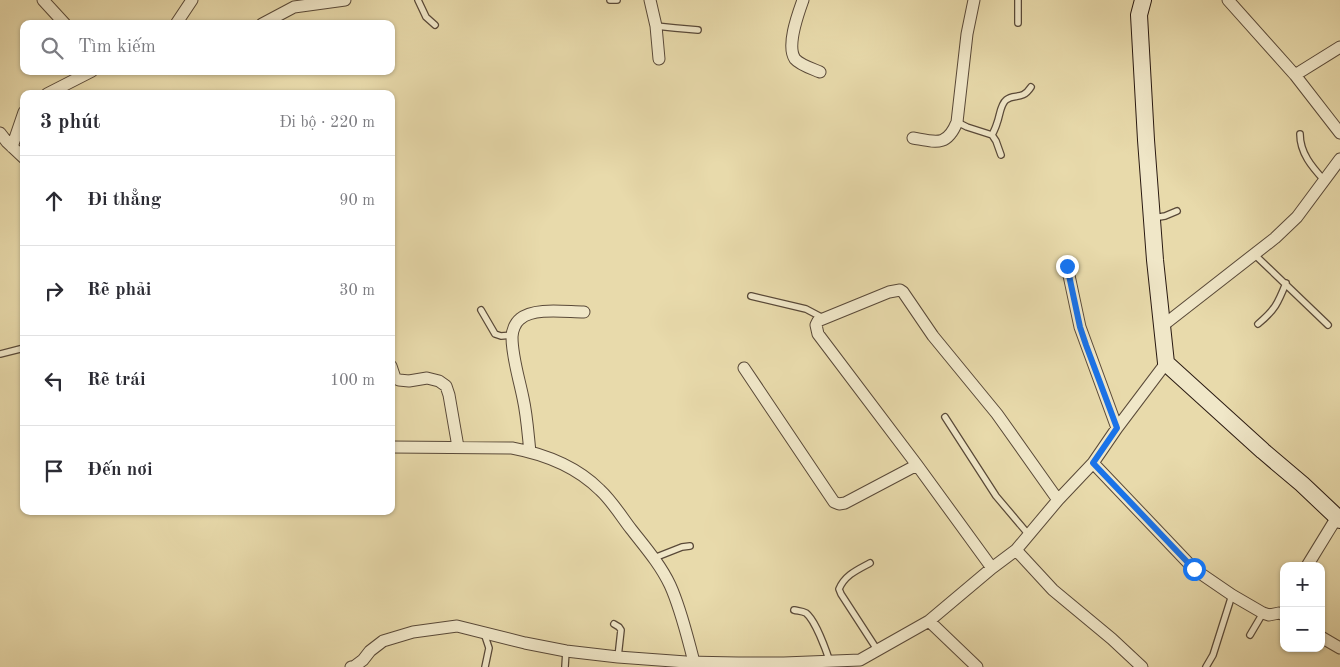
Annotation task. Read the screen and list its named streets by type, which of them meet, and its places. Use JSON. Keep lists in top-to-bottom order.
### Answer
{
  "page": {
    "search": "Tìm kiếm",
    "heading": ["3 phút", "Đi bộ · 220 m"],
    "list": [
      ["Đi thẳng", "90 m"],
      ["Rẽ phải", "30 m"],
      ["Rẽ trái", "100 m"],
      "Đến nơi"
    ],
    "map_buttons": ["+", "−"]
  }
}
